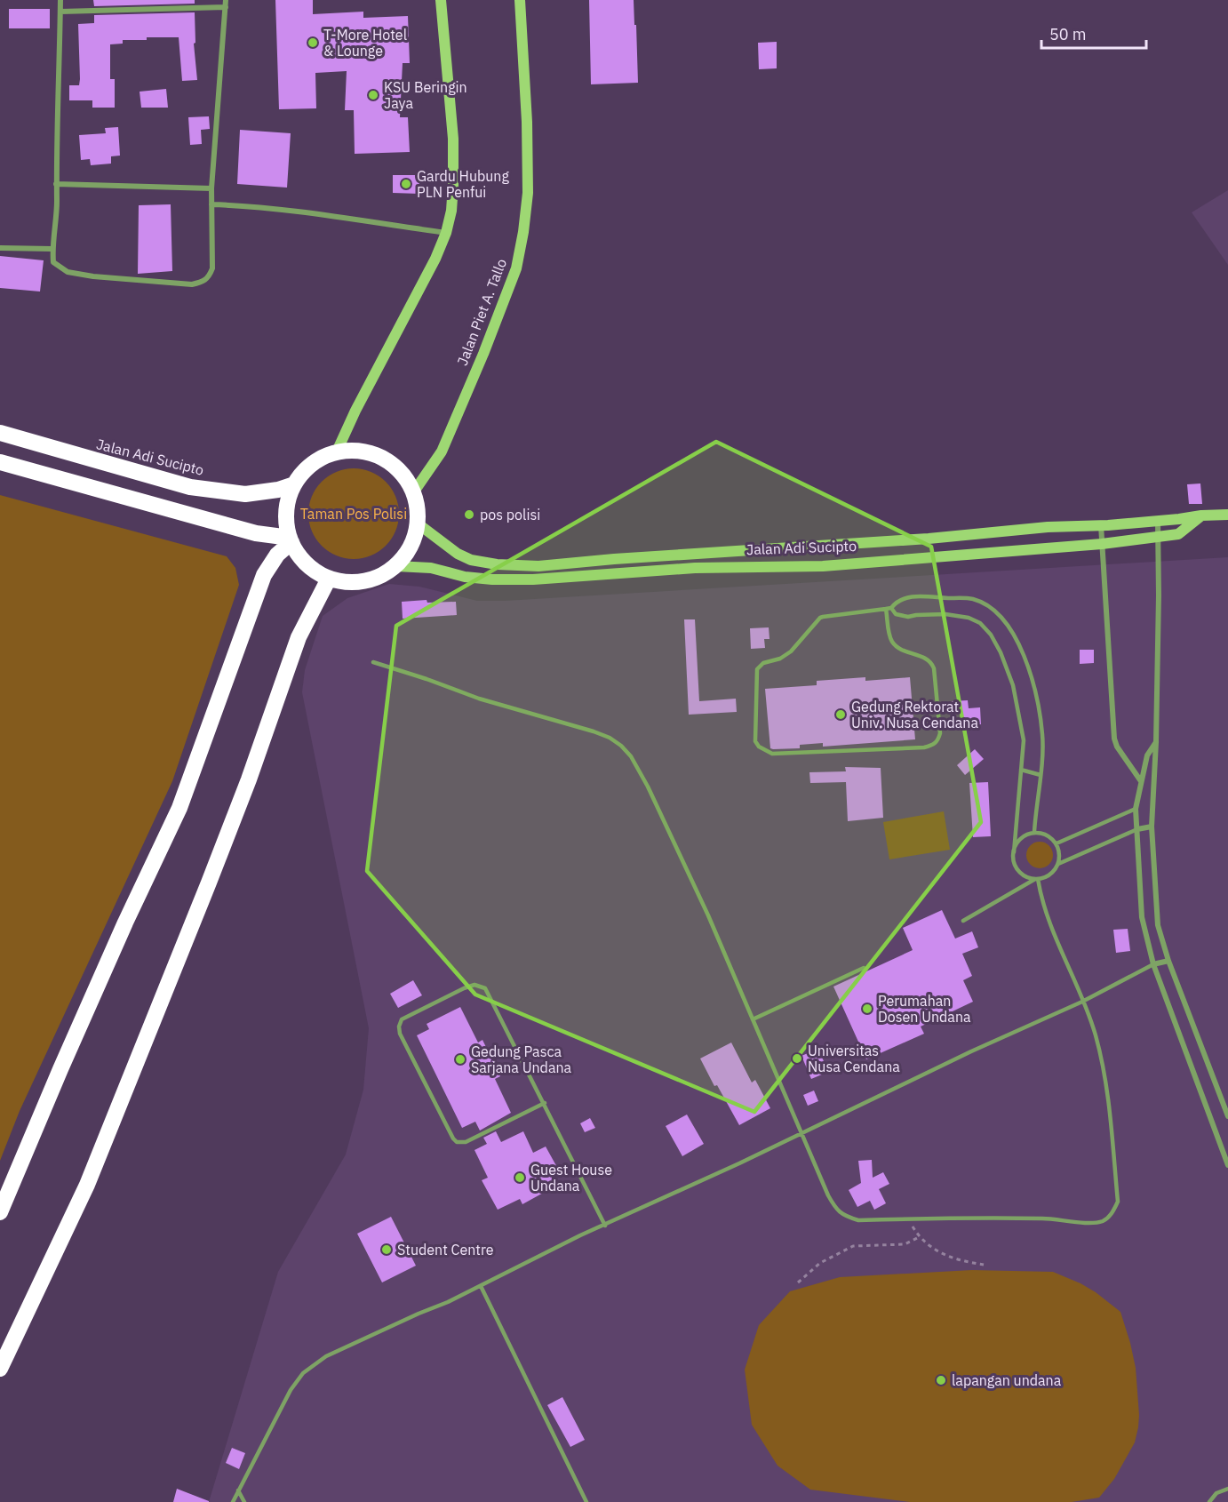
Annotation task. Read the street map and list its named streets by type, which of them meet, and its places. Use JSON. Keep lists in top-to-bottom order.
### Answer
{
  "streets": {
    "highway": ["Jalan Adi Sucipto"],
    "main road": ["Jalan Piet A. Tallo"]
  },
  "crossings": [
    ["Jalan Piet A. Tallo", "Jalan Adi Sucipto"]
  ],
  "parks": ["Taman Pos Polisi"],
  "places": [
    "T-More Hotel & Lounge",
    "KSU Beringin Jaya",
    "Gardu Hubung PLN Penfui",
    "pos polisi",
    "Gedung Rektorat Univ. Nusa Cendana",
    "Perumahan Dosen Undana",
    "Universitas Nusa Cendana",
    "Gedung Pasca Sarjana Undana",
    "Guest House Undana",
    "Student Centre",
    "lapangan undana"
  ],
  "scale_bar": "50 m"
}
